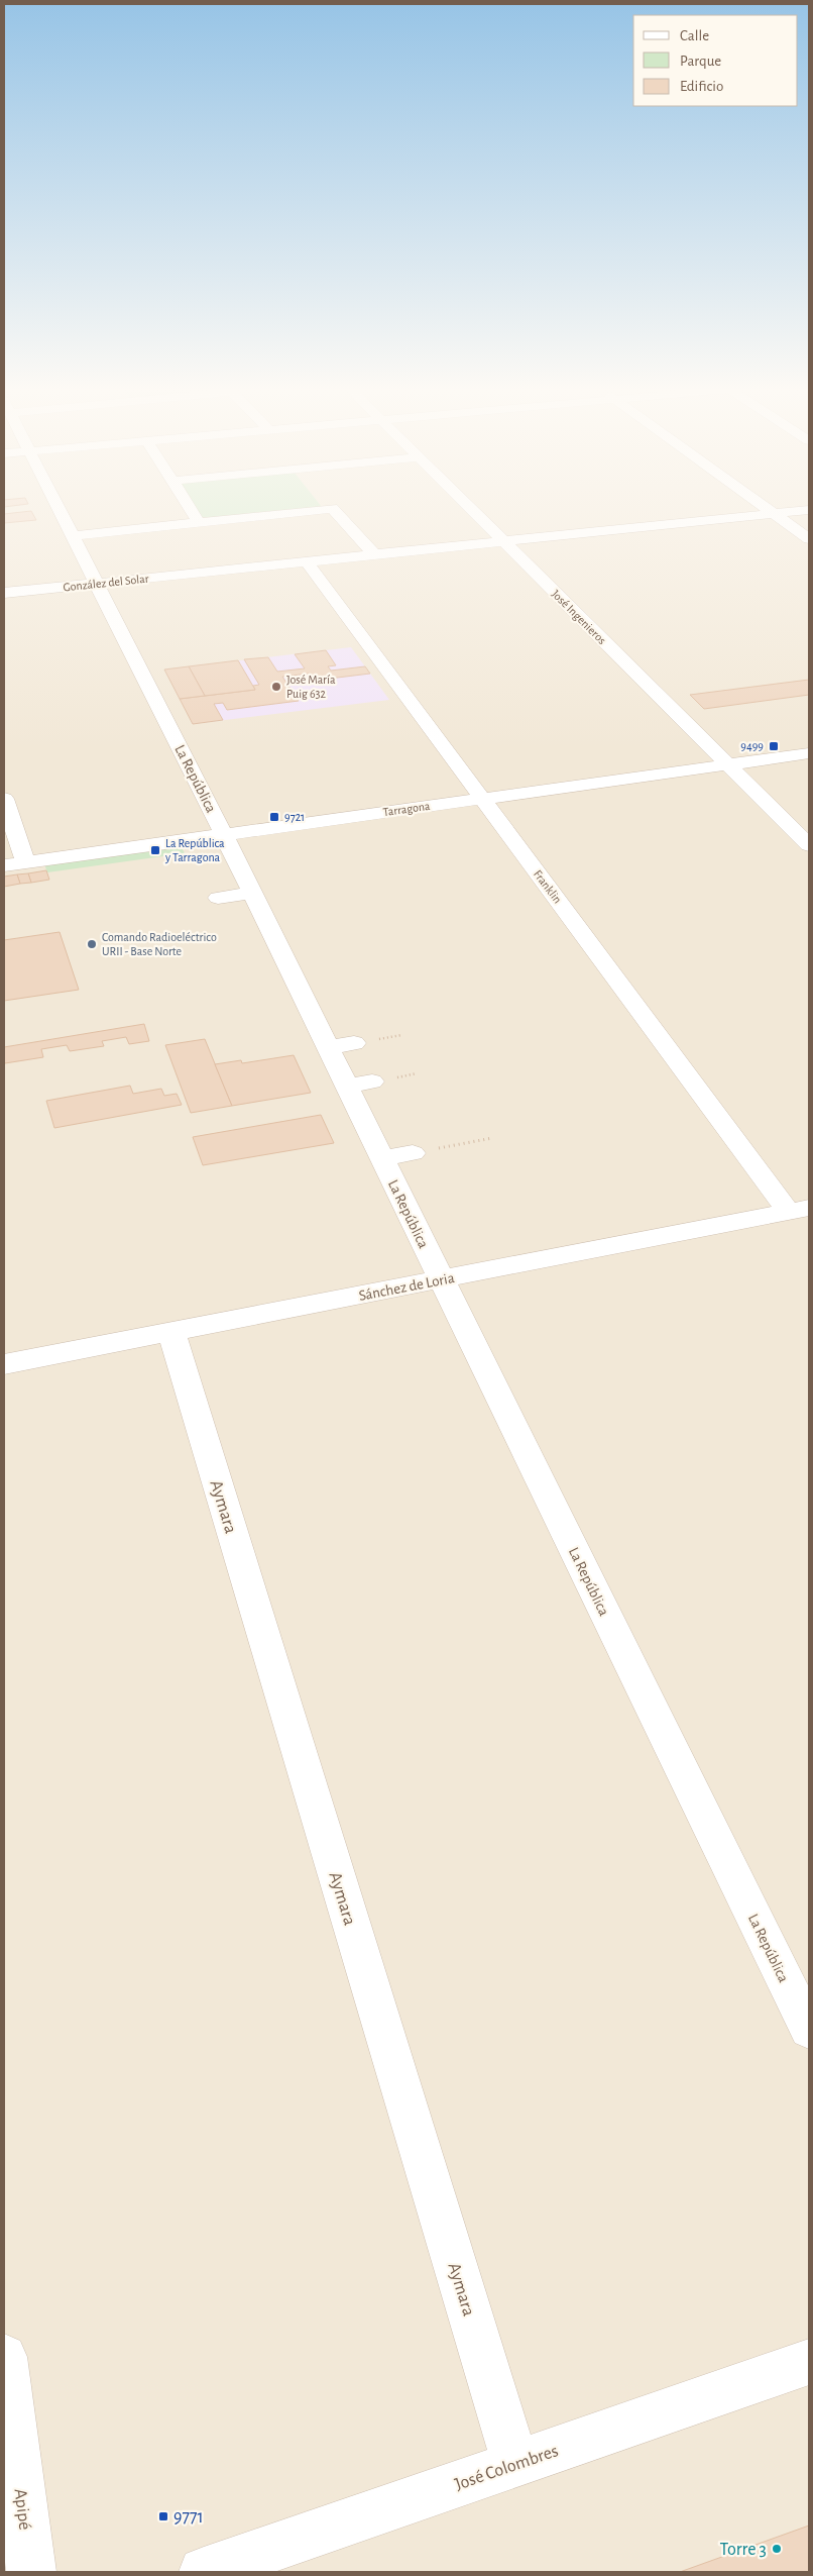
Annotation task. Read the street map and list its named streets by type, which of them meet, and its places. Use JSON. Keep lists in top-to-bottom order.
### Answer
{
  "streets": {
    "street": [
      "González del Solar",
      "José Ingenieros",
      "La República",
      "Tarragona",
      "Franklin",
      "Sánchez de Loria",
      "Aymara",
      "José Colombres",
      "Apipé"
    ]
  },
  "crossings": [
    ["González del Solar", "José Ingenieros"],
    ["González del Solar", "La República"],
    ["González del Solar", "Franklin"],
    ["José Ingenieros", "Tarragona"],
    ["La República", "Tarragona"],
    ["La República", "Sánchez de Loria"],
    ["Tarragona", "Franklin"],
    ["Franklin", "Sánchez de Loria"],
    ["Sánchez de Loria", "Aymara"],
    ["Aymara", "José Colombres"]
  ],
  "places": {
    "other": ["José María Puig 632", "Comando Radioeléctrico URII - Base Norte", "Torre 3"],
    "transit": [
      "9499",
      "9721",
      "La República y Tarragona",
      "9771"
    ]
  },
  "legend": ["Calle", "Parque", "Edificio"]
}
